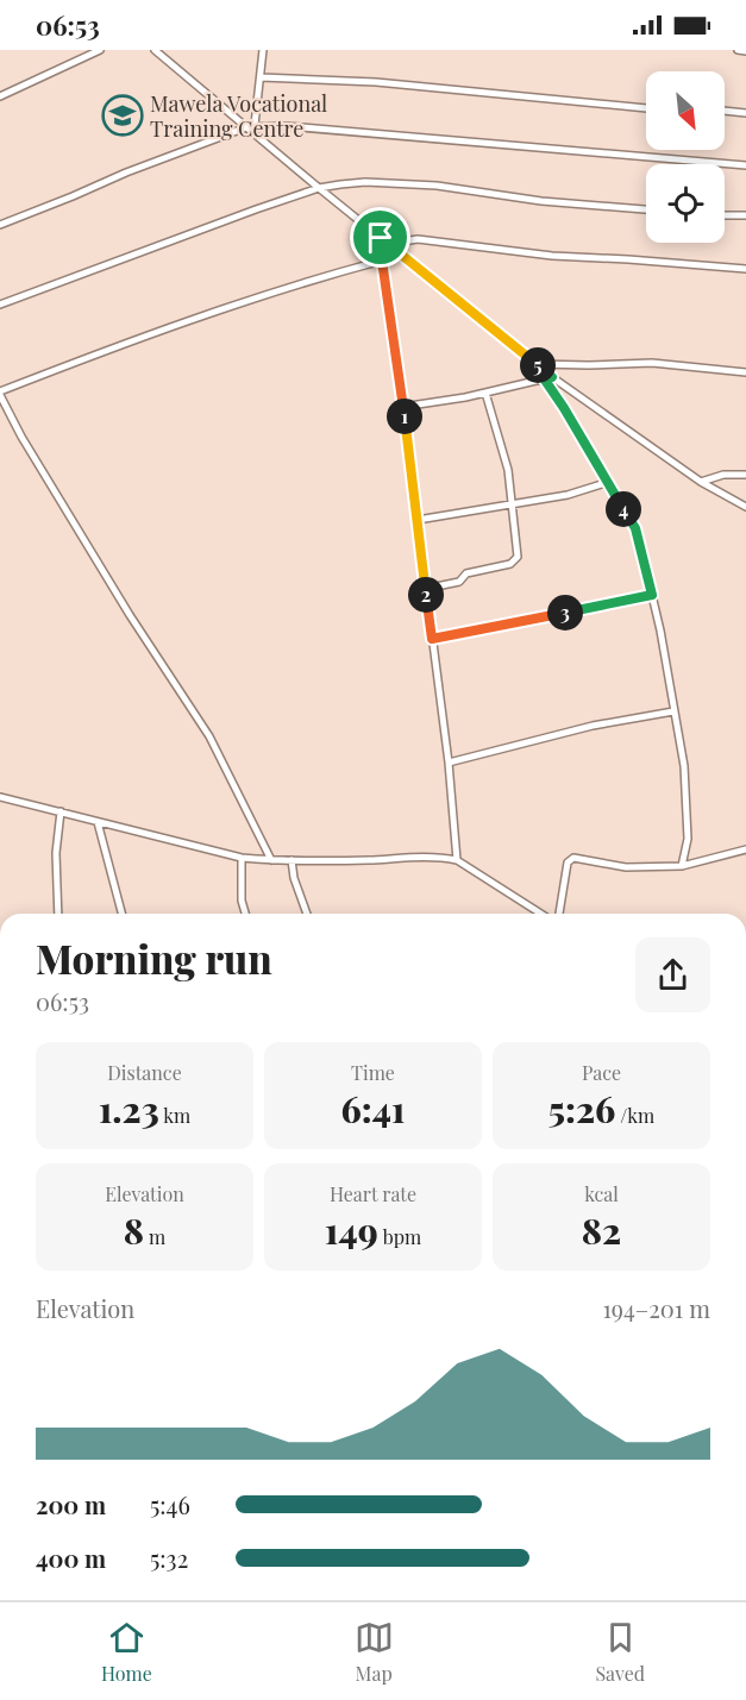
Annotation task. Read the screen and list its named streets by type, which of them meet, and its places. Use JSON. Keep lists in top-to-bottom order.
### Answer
{
  "places": {
    "school or university": ["Mawela Vocational Training Centre"]
  },
  "north": "bottom right",
  "page": {
    "status": "06:53",
    "pins": [
      "5",
      "1",
      "4",
      "2",
      "3"
    ],
    "heading": ["Morning run", "06:53"],
    "stats": [
      ["Distance", "1.23 km"],
      ["Time", "6:41"],
      ["Pace", "5:26 /km"],
      ["Elevation", "8 m"],
      ["Heart rate", "149 bpm"],
      ["kcal", "82"]
    ],
    "chart": ["Elevation", "194–201 m"],
    "list": [
      {
        "name": "200 m",
        "note": "5:46"
      },
      {
        "name": "400 m",
        "note": "5:32"
      }
    ],
    "tabs": ["Home", "Map", "Saved"]
  }
}
